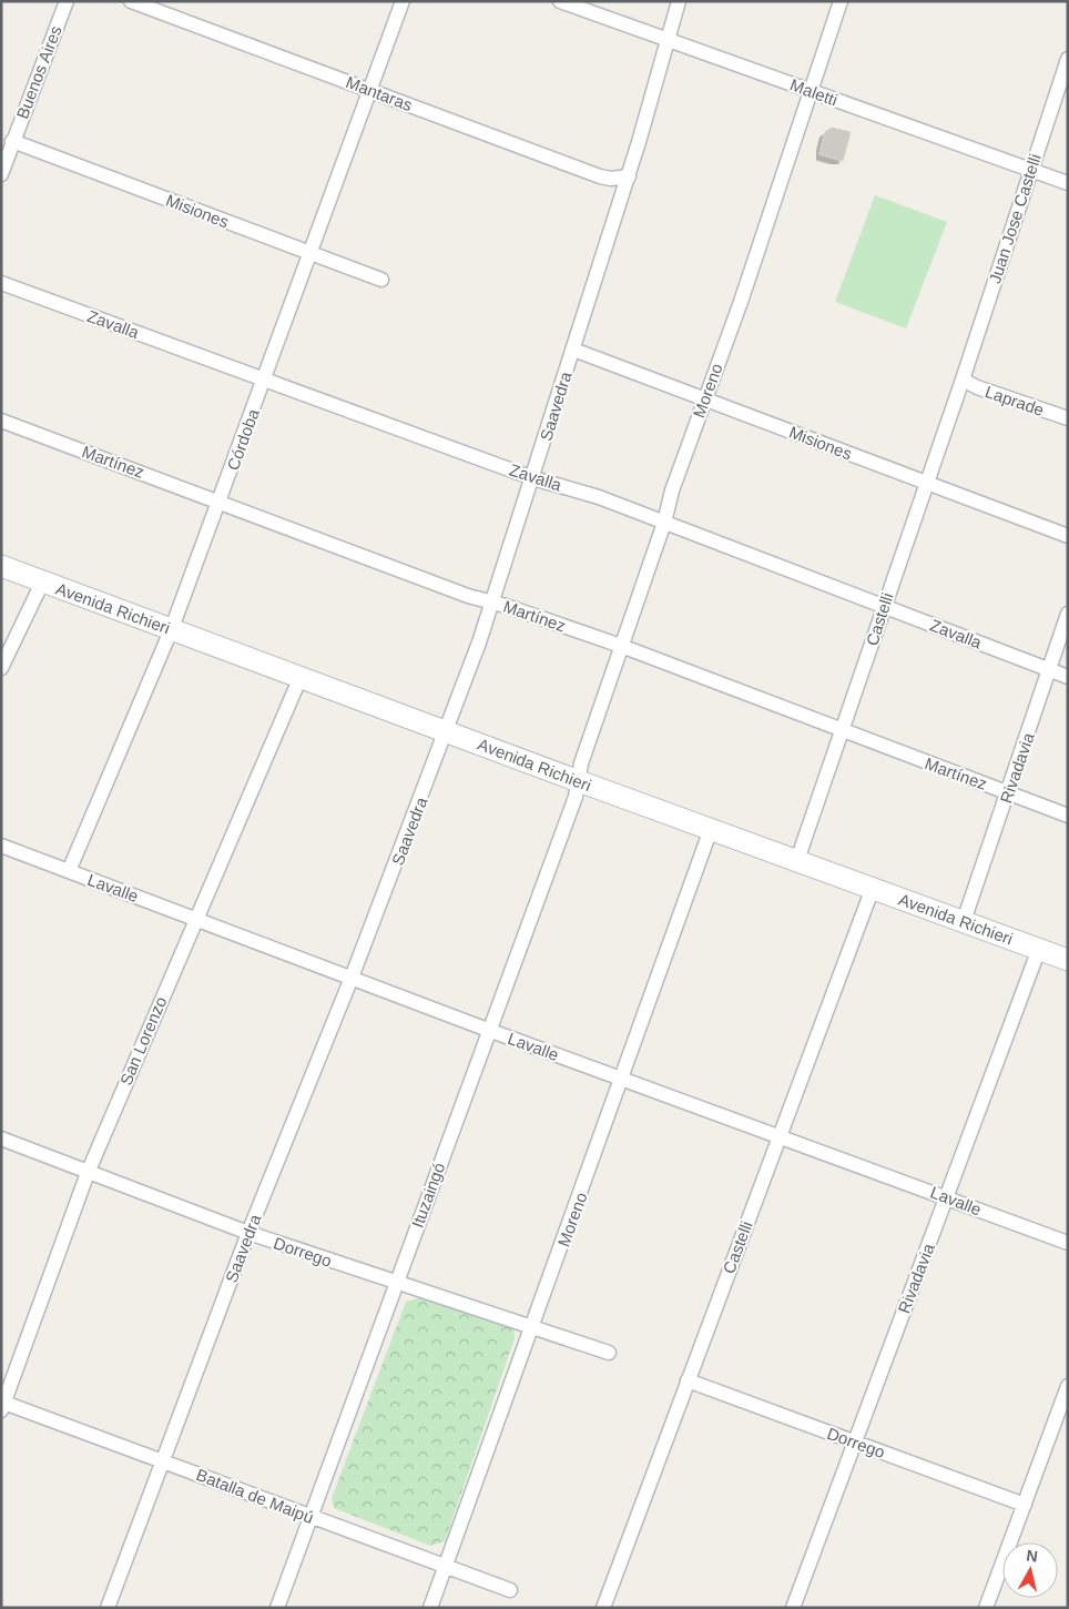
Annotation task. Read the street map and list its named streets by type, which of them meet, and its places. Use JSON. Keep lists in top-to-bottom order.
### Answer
{
  "streets": {
    "street": [
      "Buenos Aires",
      "Maletti",
      "Mantaras",
      "Misiones",
      "Juan Jose Castelli",
      "Zavalla",
      "Moreno",
      "Laprade",
      "Saavedra",
      "Córdoba",
      "Martínez",
      "Avenida Richieri",
      "Castelli",
      "Rivadavia",
      "Lavalle",
      "San Lorenzo",
      "Ituzaingó",
      "Dorrego",
      "Batalla de Maipú"
    ]
  },
  "crossings": [
    ["Buenos Aires", "Misiones"],
    ["Maletti", "Juan Jose Castelli"],
    ["Maletti", "Moreno"],
    ["Maletti", "Saavedra"],
    ["Mantaras", "Saavedra"],
    ["Mantaras", "Córdoba"],
    ["Misiones", "Moreno"],
    ["Misiones", "Saavedra"],
    ["Misiones", "Córdoba"],
    ["Misiones", "Castelli"],
    ["Juan Jose Castelli", "Laprade"],
    ["Juan Jose Castelli", "Castelli"],
    ["Zavalla", "Moreno"],
    ["Zavalla", "Saavedra"],
    ["Zavalla", "Córdoba"],
    ["Zavalla", "Castelli"],
    ["Zavalla", "Rivadavia"],
    ["Moreno", "Martínez"],
    ["Moreno", "Avenida Richieri"],
    ["Moreno", "Lavalle"],
    ["Moreno", "Ituzaingó"],
    ["Moreno", "Dorrego"],
    ["Moreno", "Batalla de Maipú"],
    ["Laprade", "Castelli"],
    ["Saavedra", "Martínez"],
    ["Saavedra", "Avenida Richieri"],
    ["Saavedra", "Lavalle"],
    ["Saavedra", "Dorrego"],
    ["Saavedra", "Batalla de Maipú"],
    ["Córdoba", "Martínez"],
    ["Córdoba", "Avenida Richieri"],
    ["Córdoba", "Lavalle"],
    ["Martínez", "Castelli"],
    ["Martínez", "Rivadavia"],
    ["Avenida Richieri", "Castelli"],
    ["Avenida Richieri", "Rivadavia"],
    ["Avenida Richieri", "San Lorenzo"],
    ["Avenida Richieri", "Ituzaingó"],
    ["Castelli", "Lavalle"],
    ["Castelli", "Dorrego"],
    ["Rivadavia", "Lavalle"],
    ["Rivadavia", "Dorrego"],
    ["Lavalle", "San Lorenzo"],
    ["Lavalle", "Ituzaingó"],
    ["San Lorenzo", "Dorrego"],
    ["San Lorenzo", "Batalla de Maipú"],
    ["Ituzaingó", "Dorrego"],
    ["Ituzaingó", "Batalla de Maipú"]
  ],
  "north": "top"
}
